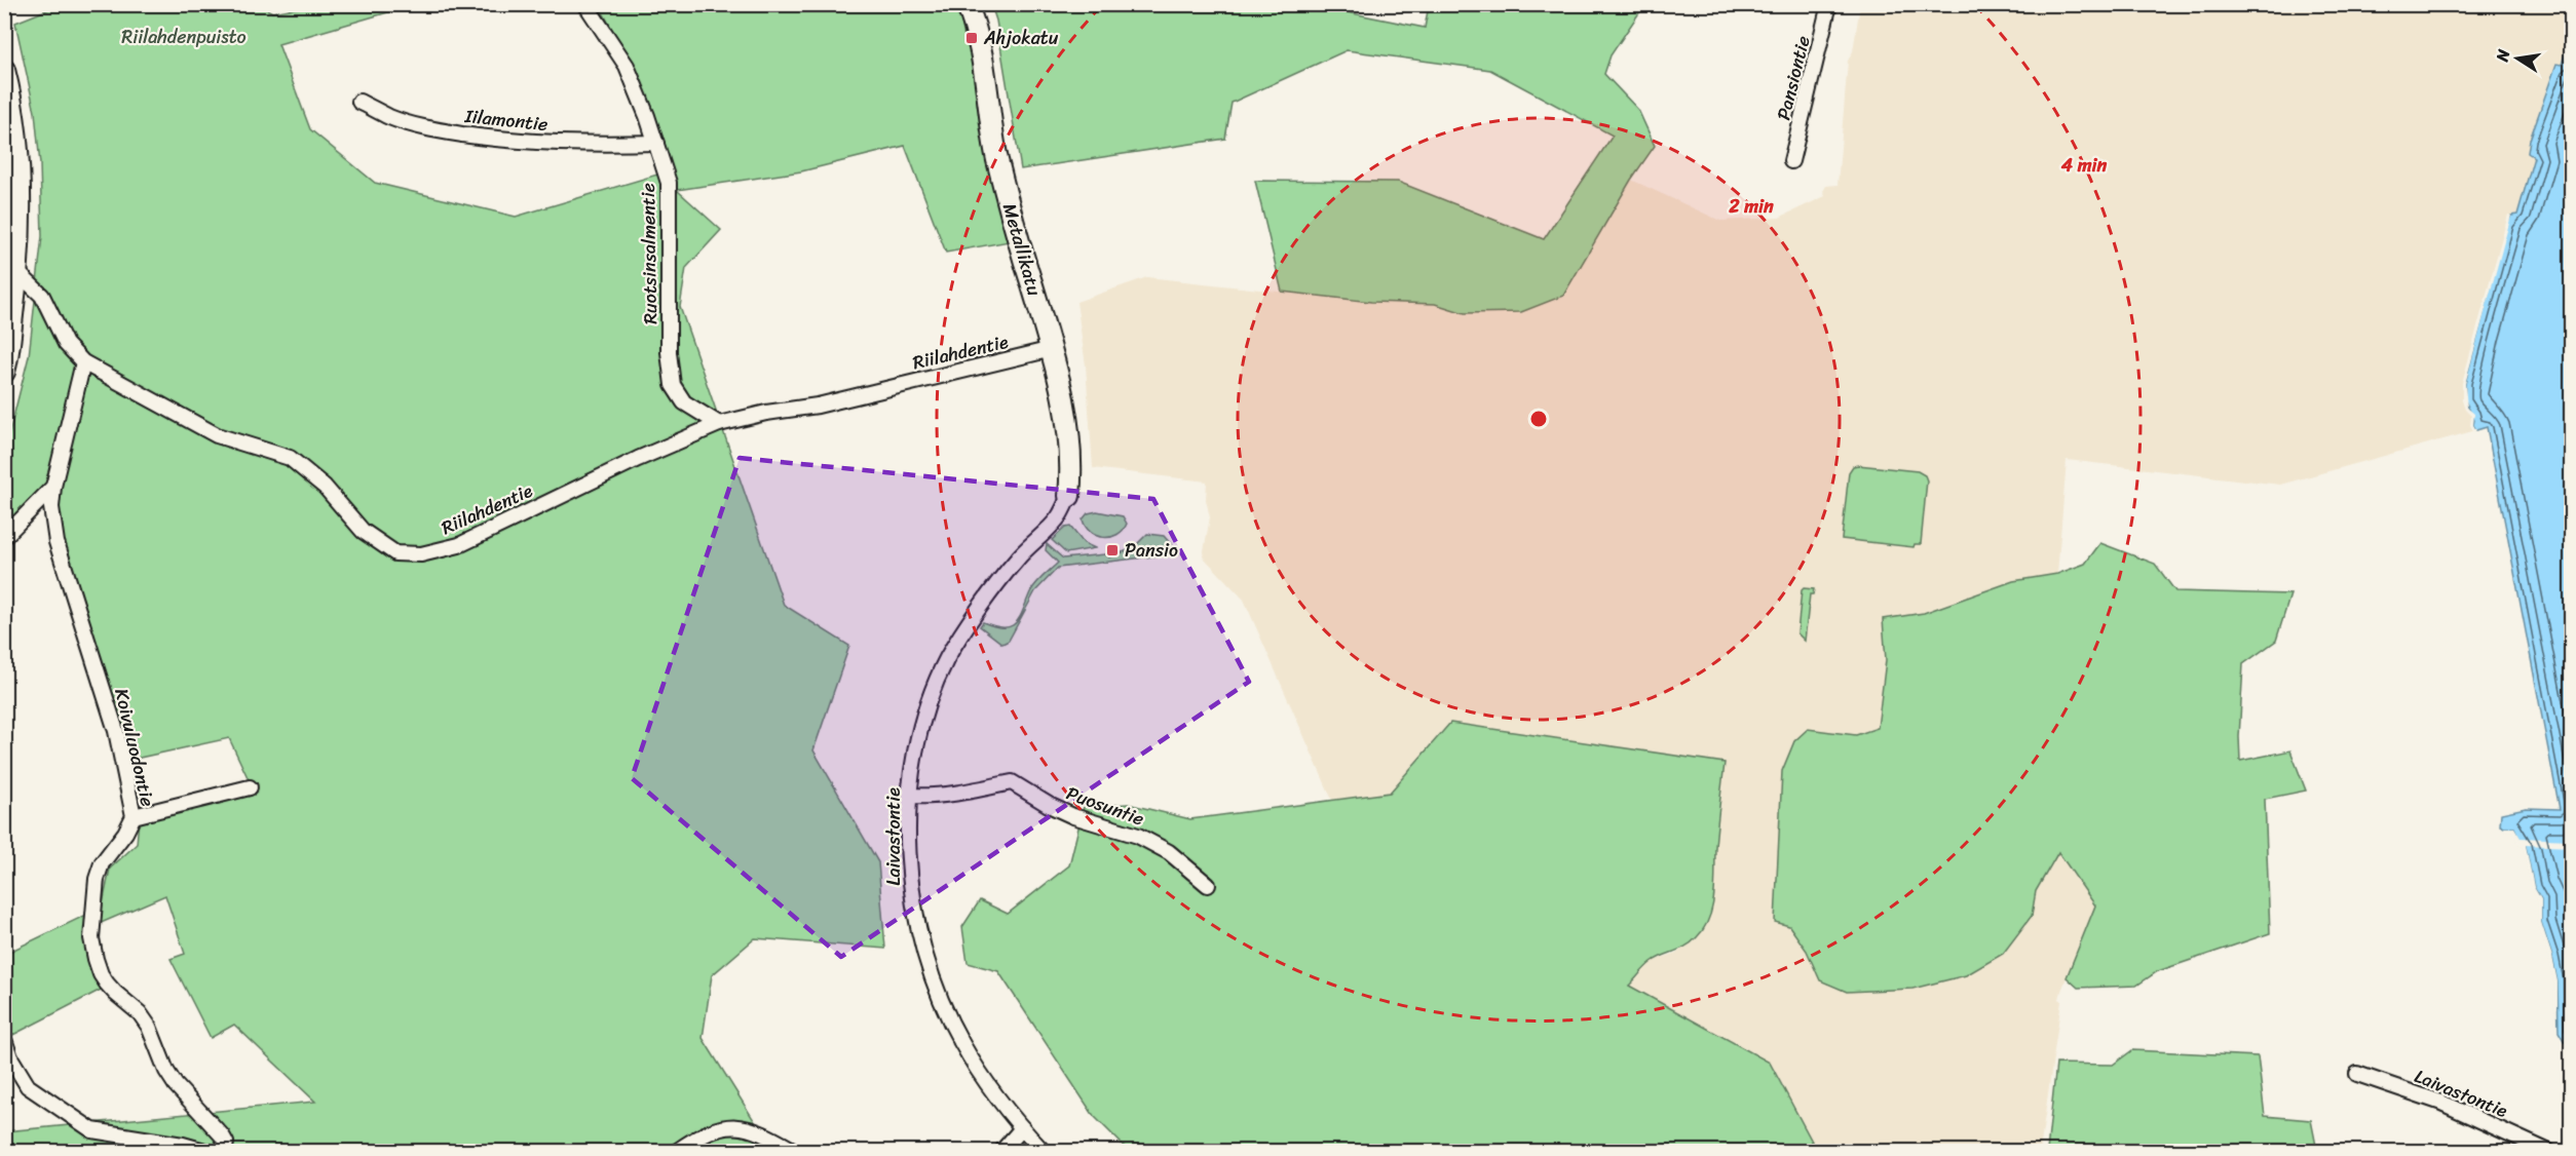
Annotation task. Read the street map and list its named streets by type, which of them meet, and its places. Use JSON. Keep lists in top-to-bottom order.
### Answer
{
  "streets": {
    "street": [
      "Pansiontie",
      "Iilamontie",
      "Metallikatu",
      "Ruotsinsalmentie",
      "Riilahdentie",
      "Koivuluodontie",
      "Puosuntie",
      "Laivastontie"
    ]
  },
  "crossings": [
    ["Iilamontie", "Ruotsinsalmentie"],
    ["Metallikatu", "Riilahdentie"],
    ["Metallikatu", "Laivastontie"],
    ["Ruotsinsalmentie", "Riilahdentie"],
    ["Riilahdentie", "Koivuluodontie"],
    ["Puosuntie", "Laivastontie"]
  ],
  "parks": ["Riilahdenpuisto"],
  "places": {
    "transit": ["Ahjokatu", "Pansio"]
  },
  "north": "left",
  "rings": ["4 min", "2 min"]
}
